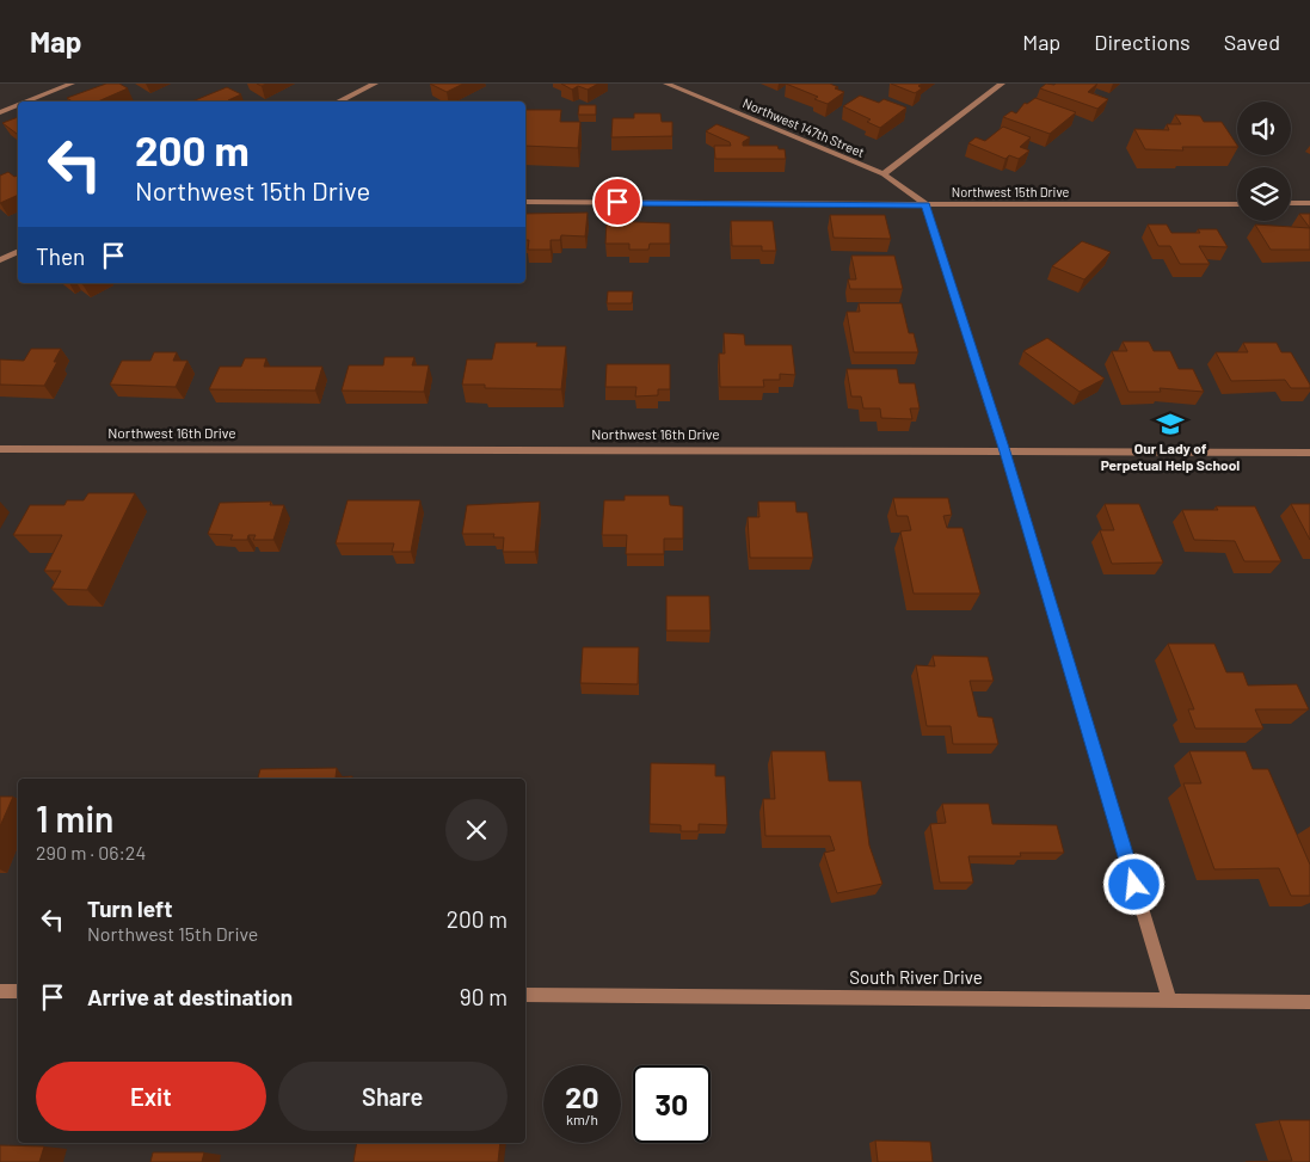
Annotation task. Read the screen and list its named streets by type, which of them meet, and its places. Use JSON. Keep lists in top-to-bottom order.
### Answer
{
  "streets": {
    "street": [
      "Northwest 147th Street",
      "Northwest 15th Drive",
      "Northwest 16th Drive",
      "South River Drive"
    ]
  },
  "crossings": [
    ["Northwest 147th Street", "Northwest 15th Drive"]
  ],
  "places": {
    "school or university": ["Our Lady of Perpetual Help School"]
  },
  "page": {
    "header": "Map",
    "nav": ["Map", "Directions", "Saved"],
    "turn": ["200 m", "Northwest 15th Drive"],
    "then": "Then",
    "heading": ["1 min", "290 m · 06:24"],
    "list": [
      {
        "name": "Turn left",
        "note": "Northwest 15th Drive",
        "value": "200 m"
      },
      {
        "name": "Arrive at destination",
        "value": "90 m"
      }
    ],
    "buttons": ["Exit", "Share"],
    "speed": "20 km/h",
    "limit": "30"
  }
}
